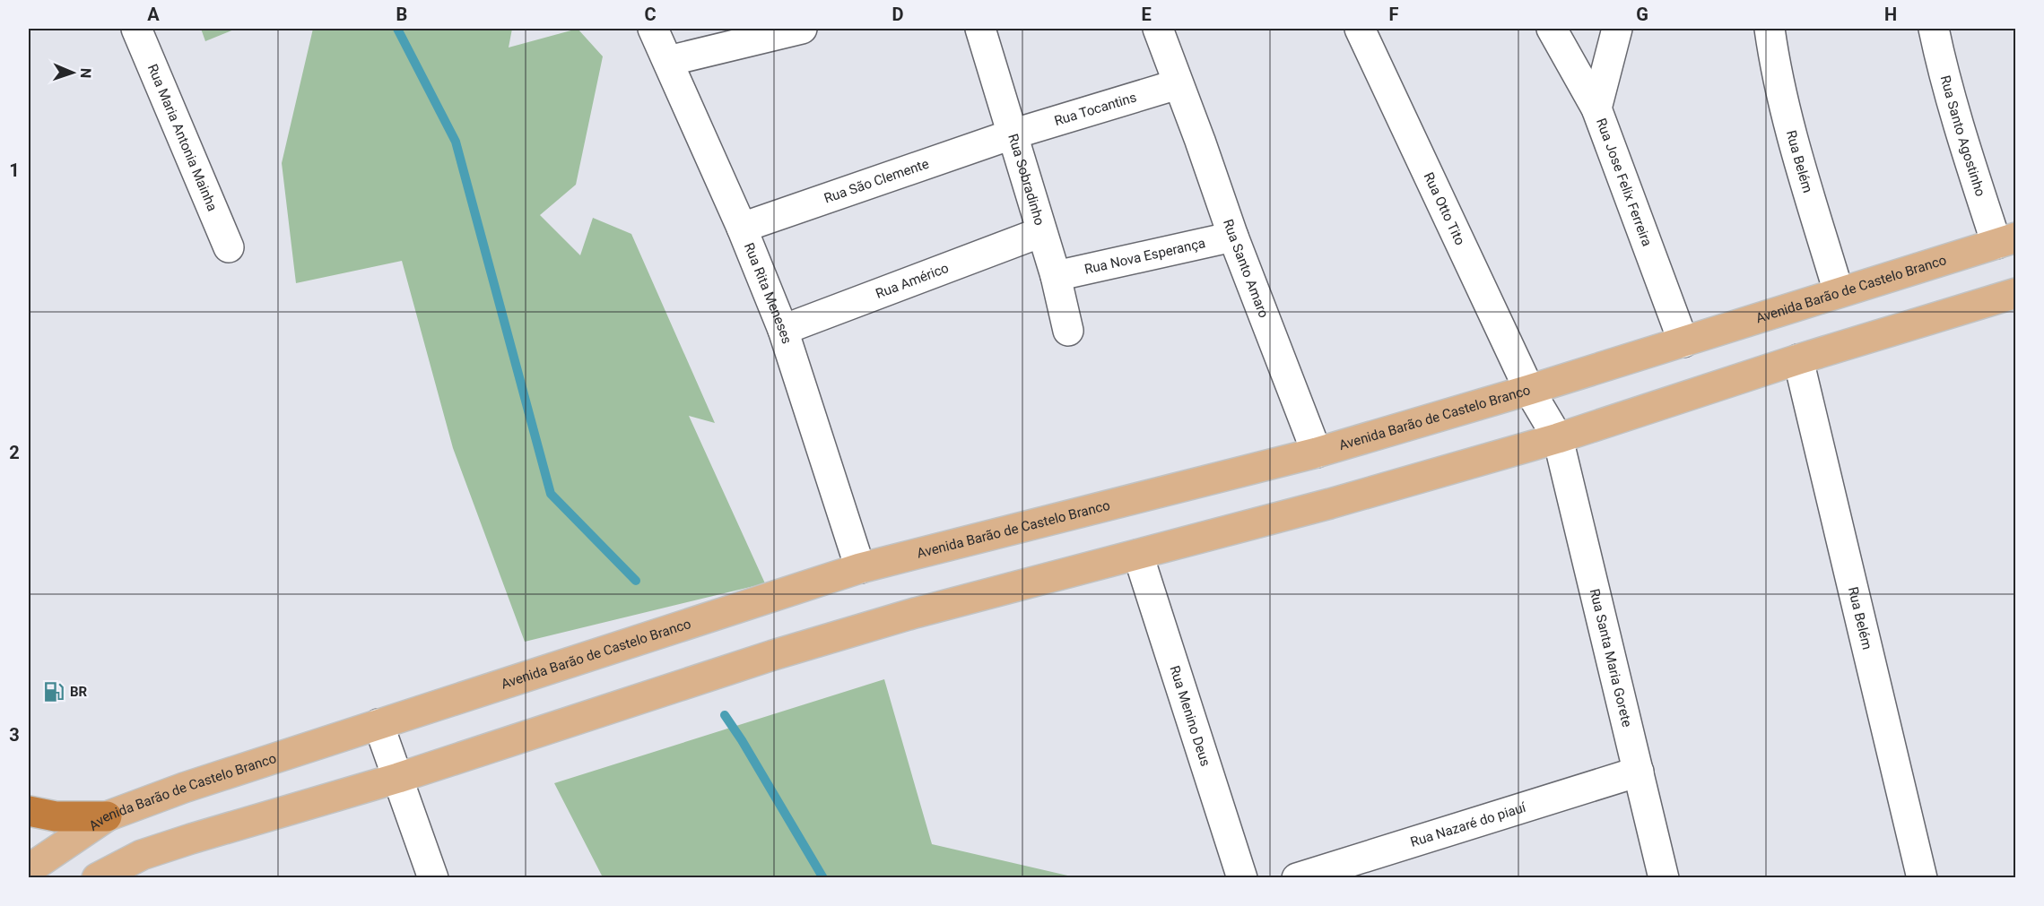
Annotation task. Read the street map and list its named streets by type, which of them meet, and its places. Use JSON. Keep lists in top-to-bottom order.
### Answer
{
  "streets": {
    "main road": ["Avenida Barão de Castelo Branco"],
    "street": [
      "Rua Tocantins",
      "Rua Santo Agostinho",
      "Rua Maria Antonia Mainha",
      "Rua Belém",
      "Rua Sobradinho",
      "Rua São Clemente",
      "Rua Jose Felix Ferreira",
      "Rua Otto Tito",
      "Rua Nova Esperança",
      "Rua Santo Amaro",
      "Rua Américo",
      "Rua Rita Meneses",
      "Rua Santa Maria Gorete",
      "Rua Menino Deus",
      "Rua Nazaré do piauí"
    ]
  },
  "crossings": [
    ["Rua Tocantins", "Rua Sobradinho"],
    ["Rua Tocantins", "Rua São Clemente"],
    ["Rua Tocantins", "Rua Santo Amaro"],
    ["Rua Santo Agostinho", "Avenida Barão de Castelo Branco"],
    ["Rua Belém", "Avenida Barão de Castelo Branco"],
    ["Rua Sobradinho", "Rua São Clemente"],
    ["Rua Sobradinho", "Rua Nova Esperança"],
    ["Rua Sobradinho", "Rua Américo"],
    ["Rua São Clemente", "Rua Rita Meneses"],
    ["Rua Jose Felix Ferreira", "Avenida Barão de Castelo Branco"],
    ["Rua Otto Tito", "Avenida Barão de Castelo Branco"],
    ["Rua Otto Tito", "Rua Santa Maria Gorete"],
    ["Rua Nova Esperança", "Rua Santo Amaro"],
    ["Rua Santo Amaro", "Avenida Barão de Castelo Branco"],
    ["Rua Américo", "Rua Rita Meneses"],
    ["Avenida Barão de Castelo Branco", "Rua Rita Meneses"],
    ["Rua Santa Maria Gorete", "Rua Nazaré do piauí"]
  ],
  "places": {
    "fuel station": ["BR"]
  },
  "north": "right",
  "grid": {
    "columns": [
      "A",
      "B",
      "C",
      "D",
      "E",
      "F",
      "G",
      "H"
    ],
    "rows": ["1", "2", "3"]
  }
}
